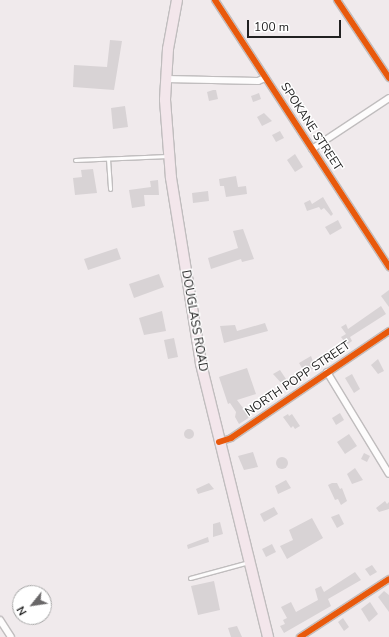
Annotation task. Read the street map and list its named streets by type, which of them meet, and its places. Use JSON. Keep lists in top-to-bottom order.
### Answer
{
  "streets": {
    "main road": ["DOUGLASS ROAD"],
    "street": ["SPOKANE STREET", "NORTH POPP STREET"]
  },
  "crossings": [
    ["DOUGLASS ROAD", "NORTH POPP STREET"]
  ],
  "scale_bar": "100 m",
  "north": "bottom left"
}
